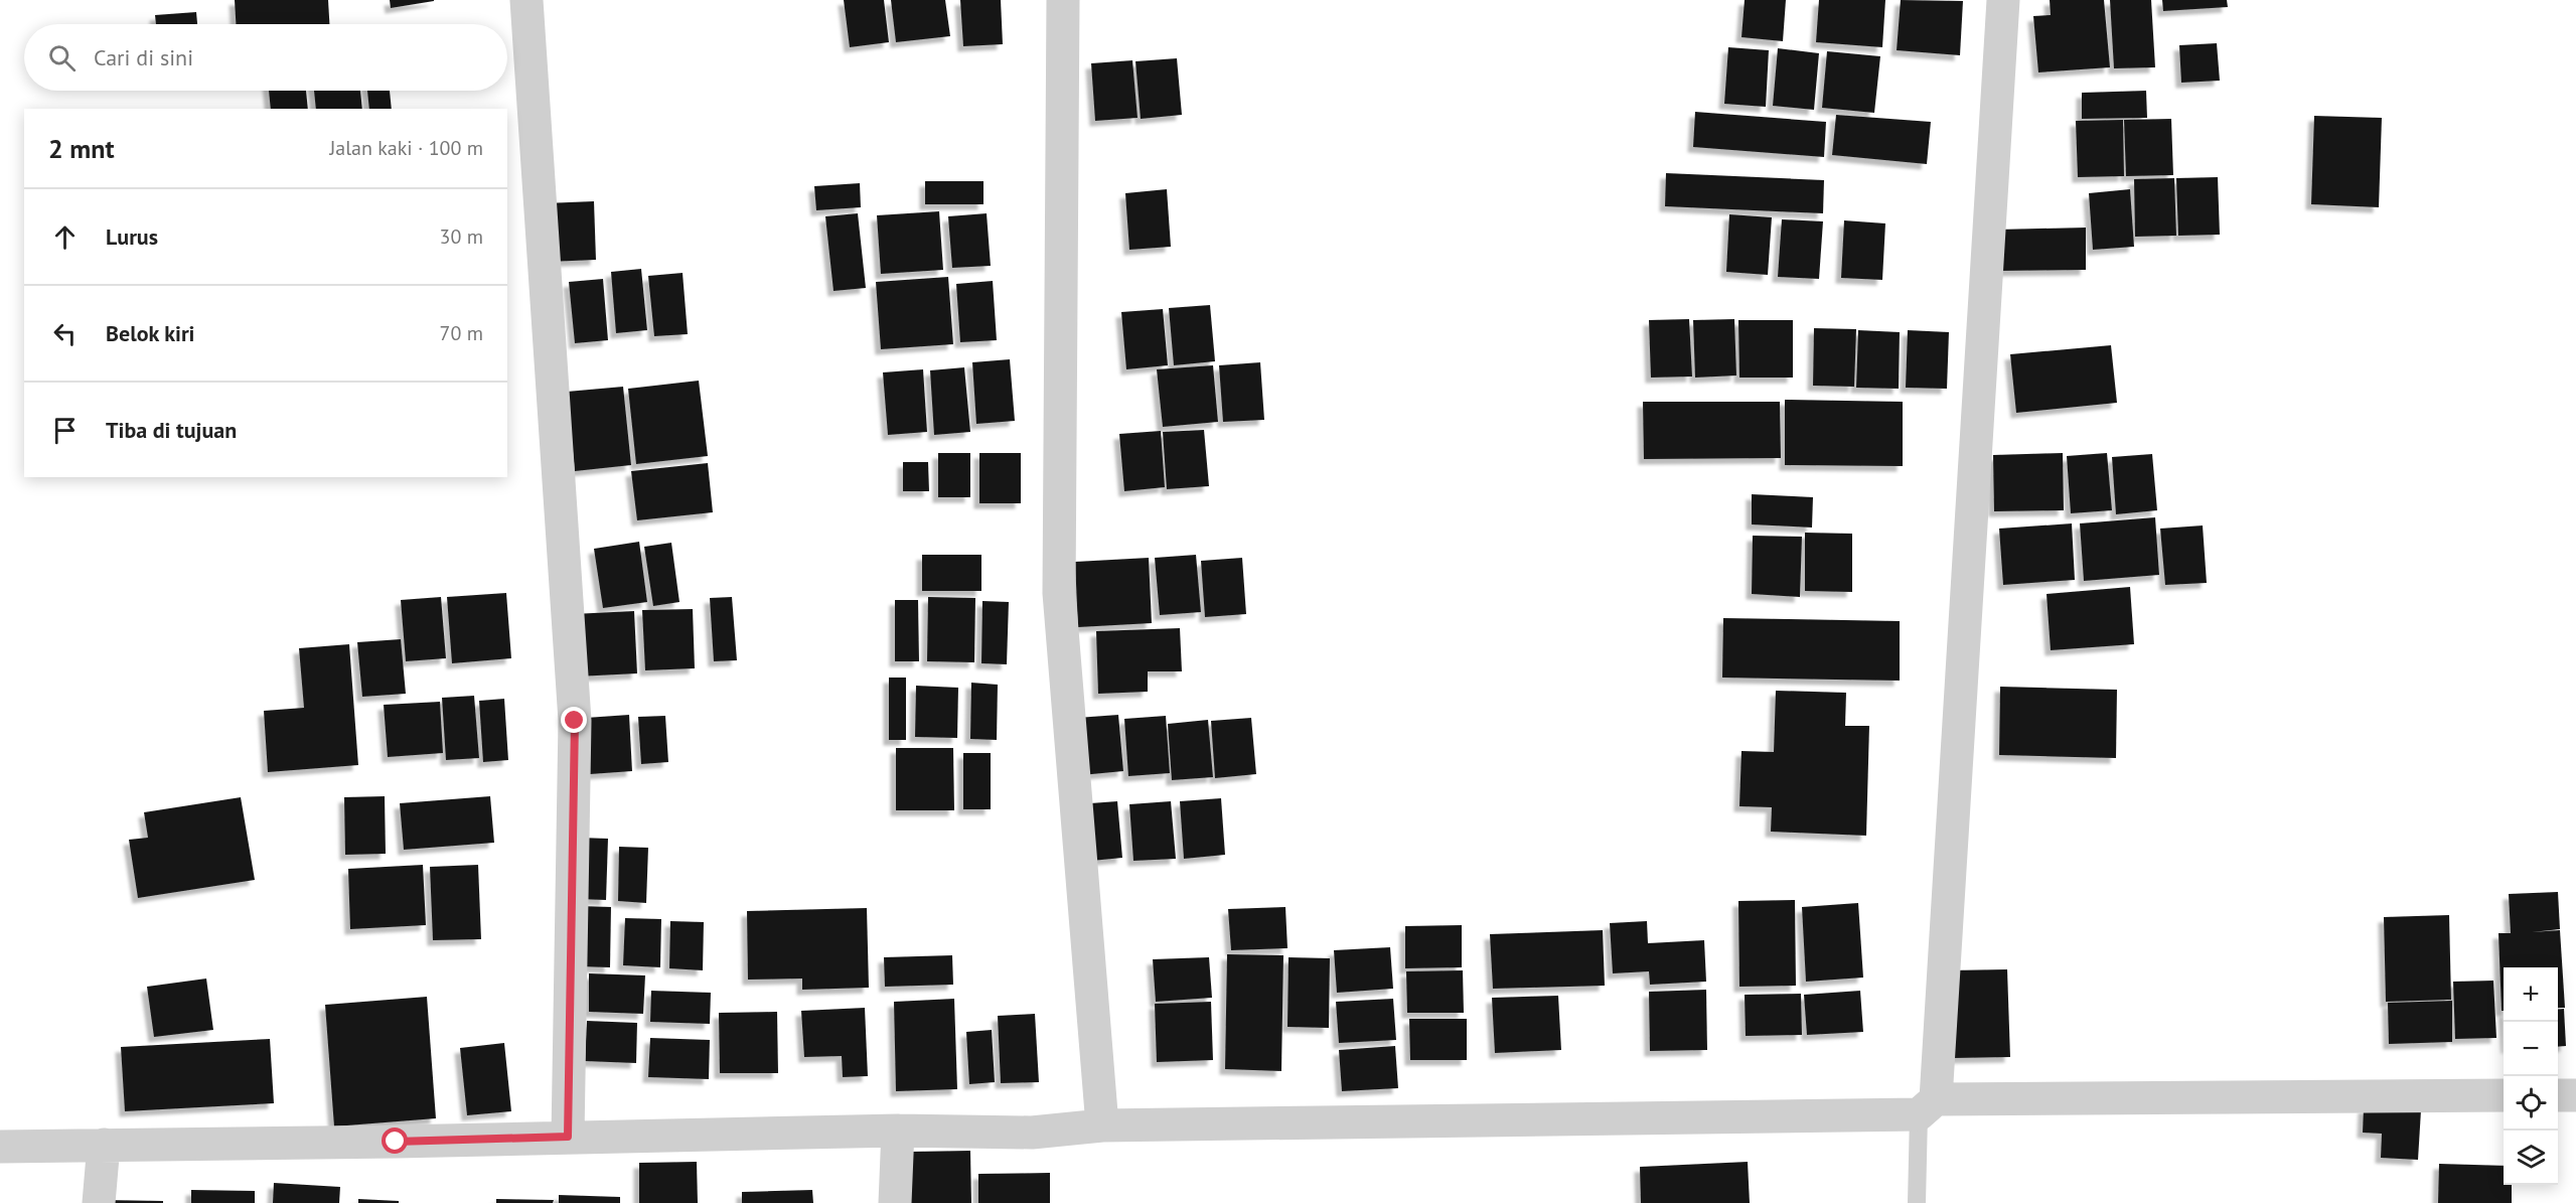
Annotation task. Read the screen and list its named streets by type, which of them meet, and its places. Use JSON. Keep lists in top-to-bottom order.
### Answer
{
  "page": {
    "search": "Cari di sini",
    "heading": ["2 mnt", "Jalan kaki · 100 m"],
    "list": [
      ["Lurus", "30 m"],
      ["Belok kiri", "70 m"],
      "Tiba di tujuan"
    ],
    "map_buttons": ["+", "−"]
  }
}
